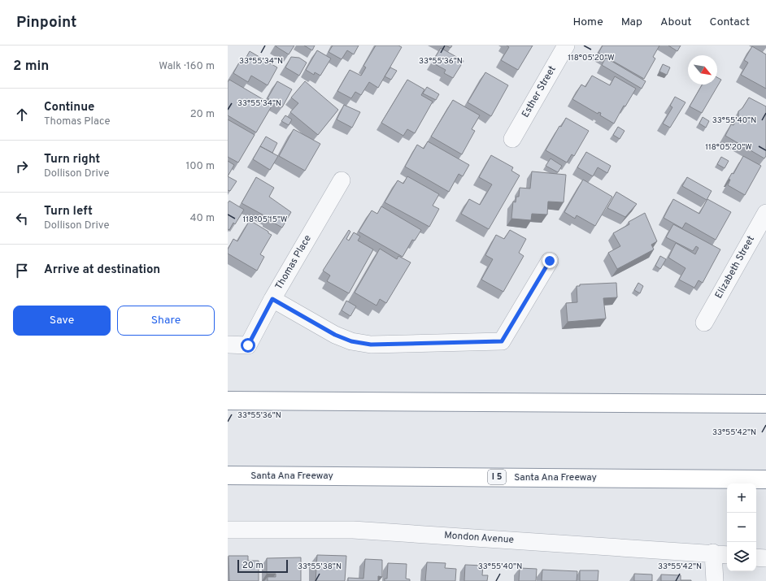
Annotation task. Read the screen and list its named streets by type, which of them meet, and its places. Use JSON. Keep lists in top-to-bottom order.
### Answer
{
  "streets": {
    "highway": ["Santa Ana Freeway", "I 5"],
    "street": [
      "Esther Street",
      "Thomas Place",
      "Elizabeth Street",
      "Mondon Avenue"
    ]
  },
  "scale_bar": "20 m",
  "north": "bottom right",
  "page": {
    "header": "Pinpoint",
    "nav": [
      "Home",
      "Map",
      "About",
      "Contact"
    ],
    "heading": ["2 min", "Walk · 160 m"],
    "list": [
      ["Continue", "Thomas Place", "20 m"],
      ["Turn right", "Dollison Drive", "100 m"],
      ["Turn left", "Dollison Drive", "40 m"],
      "Arrive at destination"
    ],
    "buttons": ["Save", "Share"],
    "map_buttons": ["+", "−"],
    "scale": "20 m"
  },
  "coordinates": [
    "118°05'20\"W",
    "33°55'34\"N",
    "33°55'36\"N",
    "33°55'40\"N",
    "118°05'15\"W",
    "33°55'42\"N",
    "33°55'38\"N"
  ]
}
